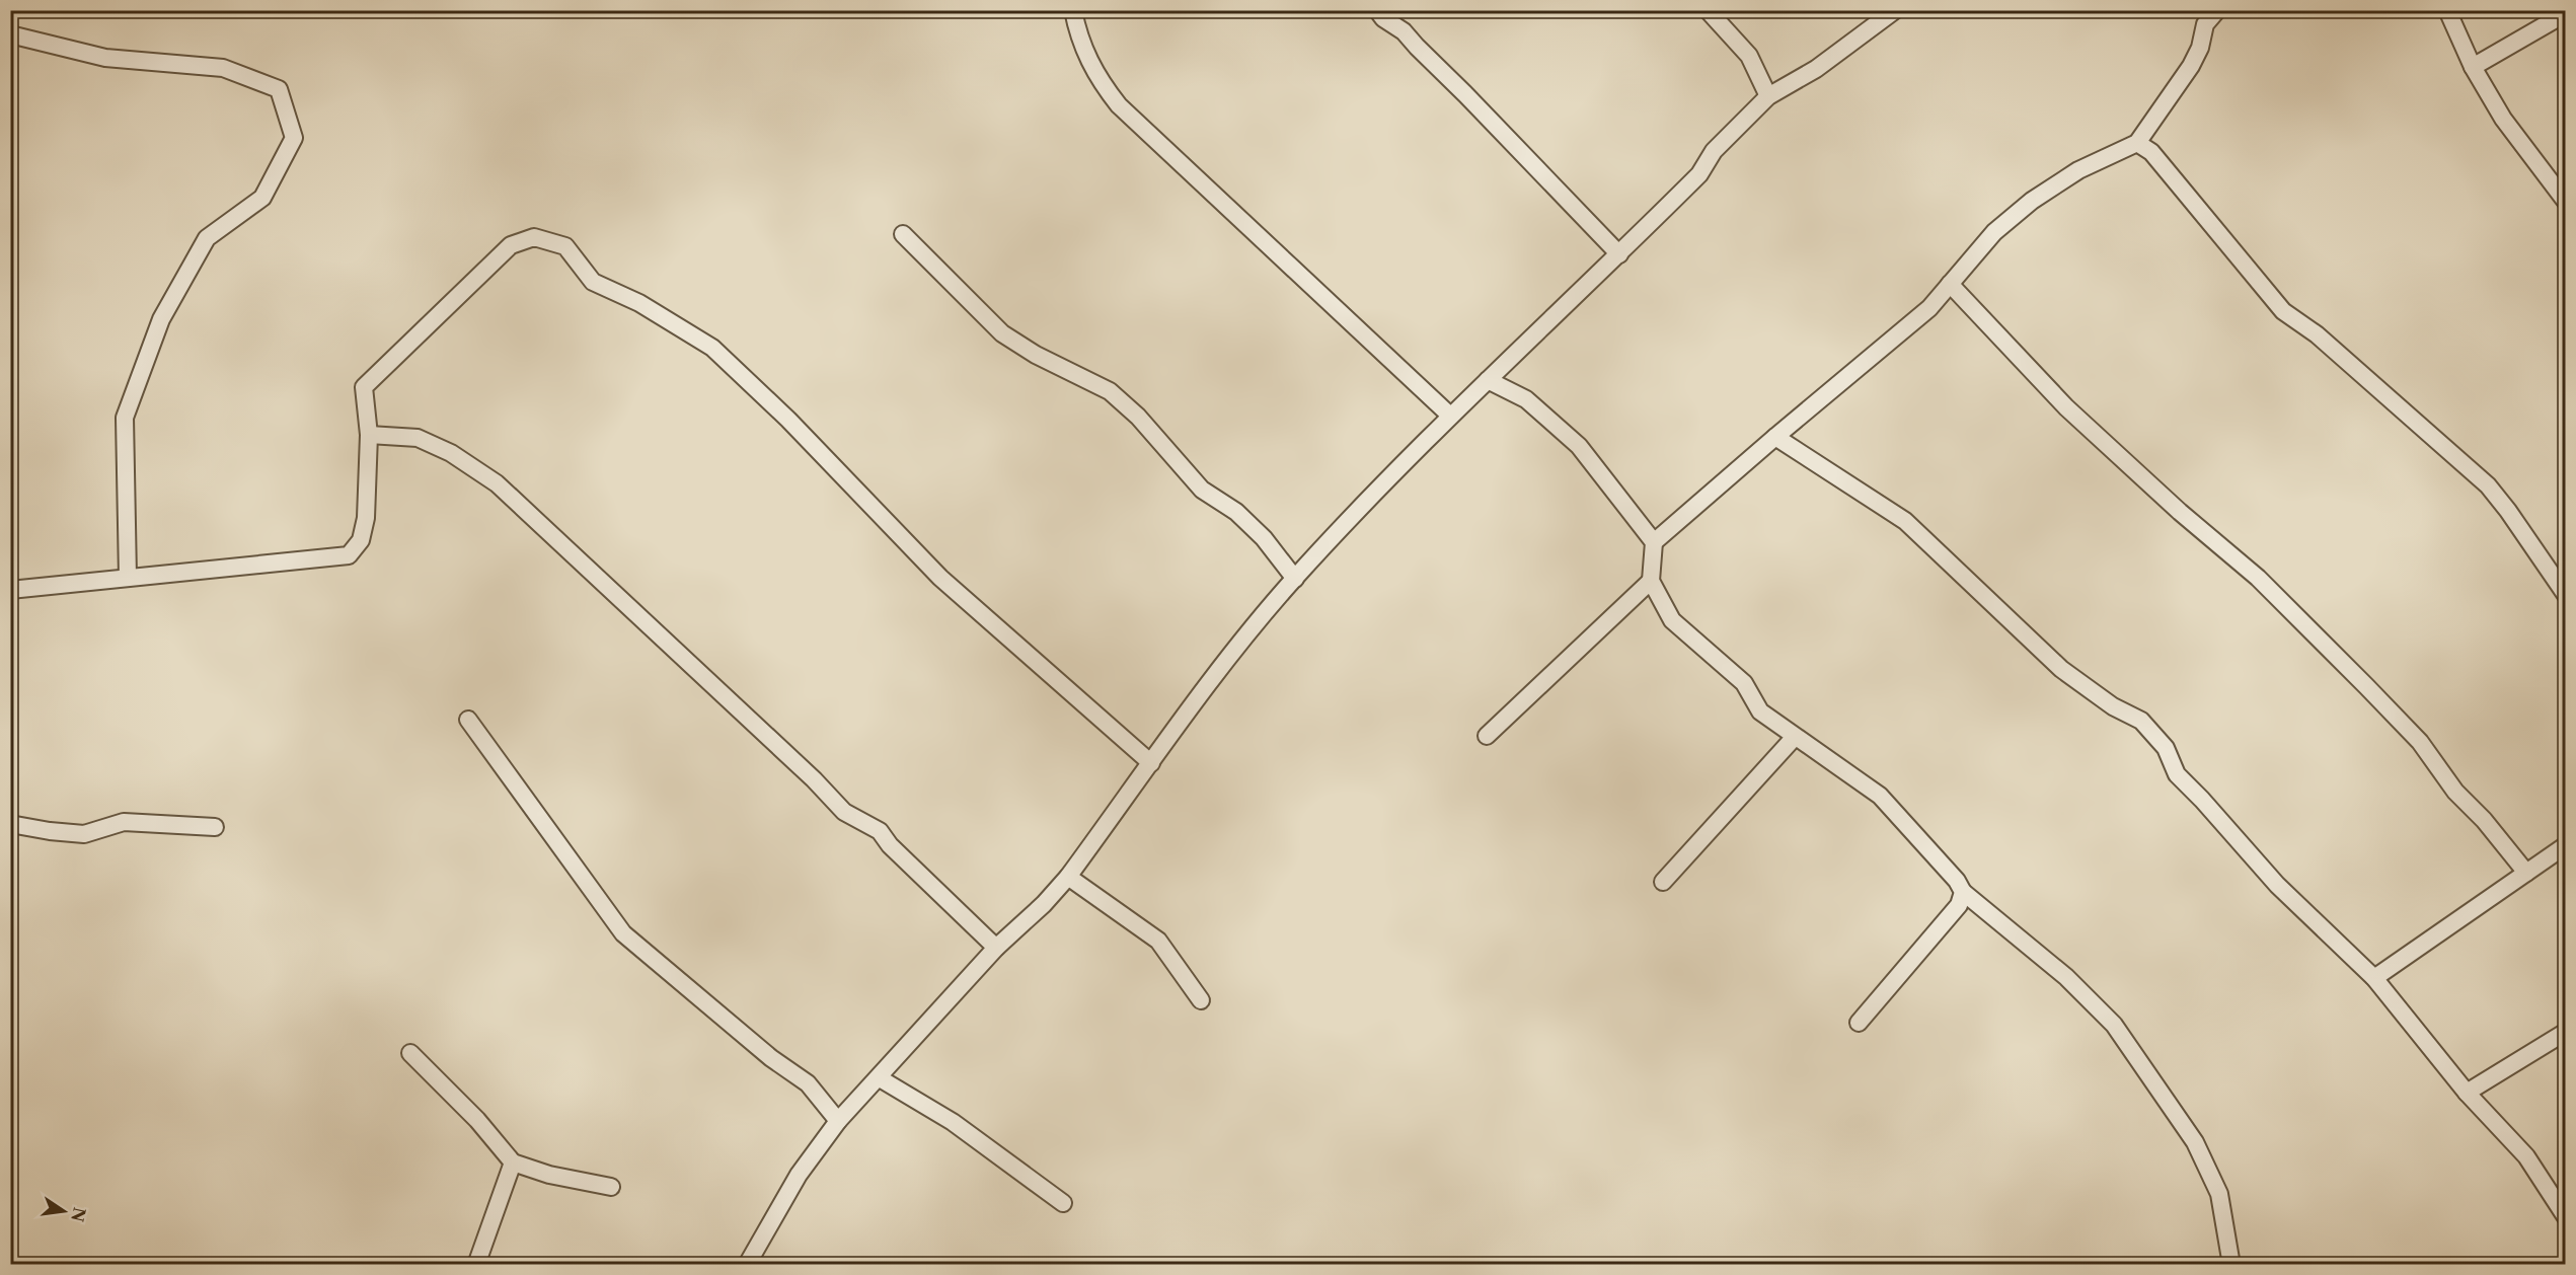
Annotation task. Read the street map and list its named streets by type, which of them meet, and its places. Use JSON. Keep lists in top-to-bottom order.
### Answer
{
  "north": "right"
}
